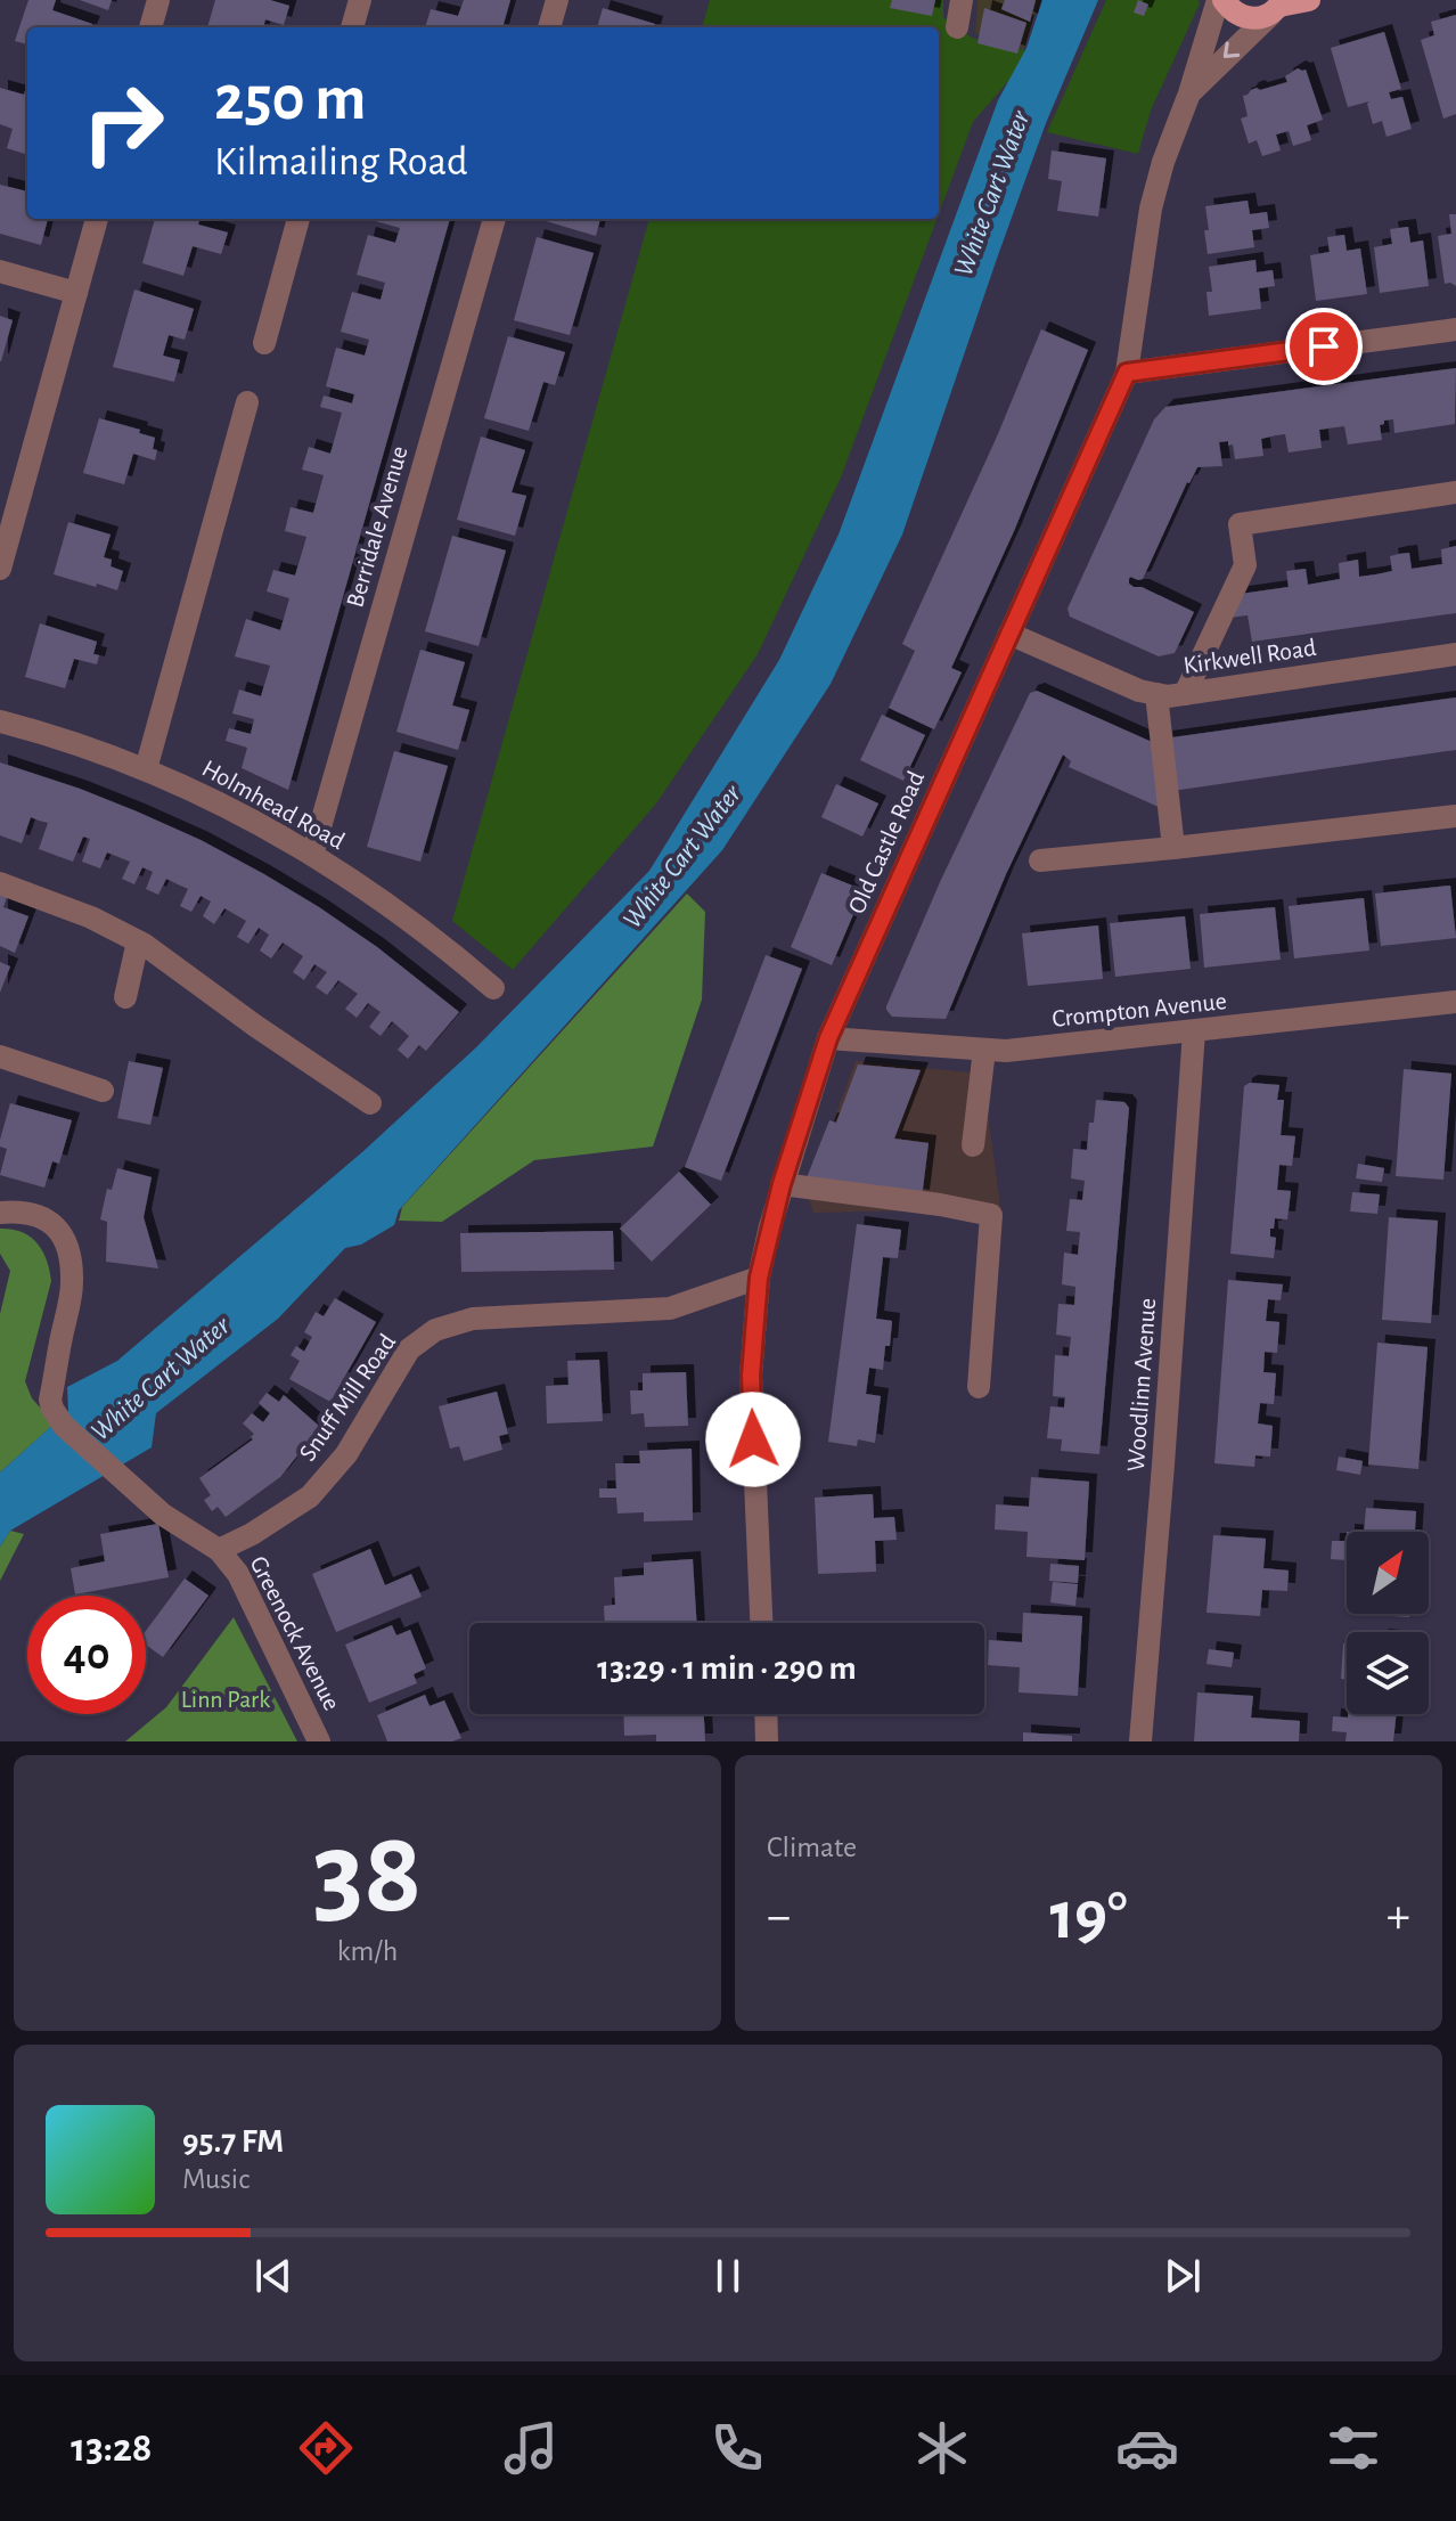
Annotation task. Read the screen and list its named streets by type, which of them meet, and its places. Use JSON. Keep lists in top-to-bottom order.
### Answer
{
  "streets": {
    "main road": ["Old Castle Road"],
    "street": [
      "Berridale Avenue",
      "Kirkwell Road",
      "Holmhead Road",
      "Crompton Avenue",
      "Woodlinn Avenue",
      "Snuff Mill Road",
      "Greenock Avenue"
    ]
  },
  "crossings": [
    ["Berridale Avenue", "Holmhead Road"],
    ["Kirkwell Road", "Old Castle Road"],
    ["Old Castle Road", "Crompton Avenue"],
    ["Old Castle Road", "Snuff Mill Road"],
    ["Crompton Avenue", "Woodlinn Avenue"],
    ["Snuff Mill Road", "Greenock Avenue"]
  ],
  "water": ["White Cart Water"],
  "parks": ["Linn Park"],
  "north": "top right",
  "page": {
    "turn": ["250 m", "Kilmailing Road"],
    "limit": "40",
    "trip": "13:29 · 1 min · 290 m",
    "tile": [
      ["38", "km/h"],
      "Climate"
    ],
    "heat": ["−", "19°", "+"],
    "song": ["95.7 FM", "Music"],
    "tabs": "13:28"
  }
}
